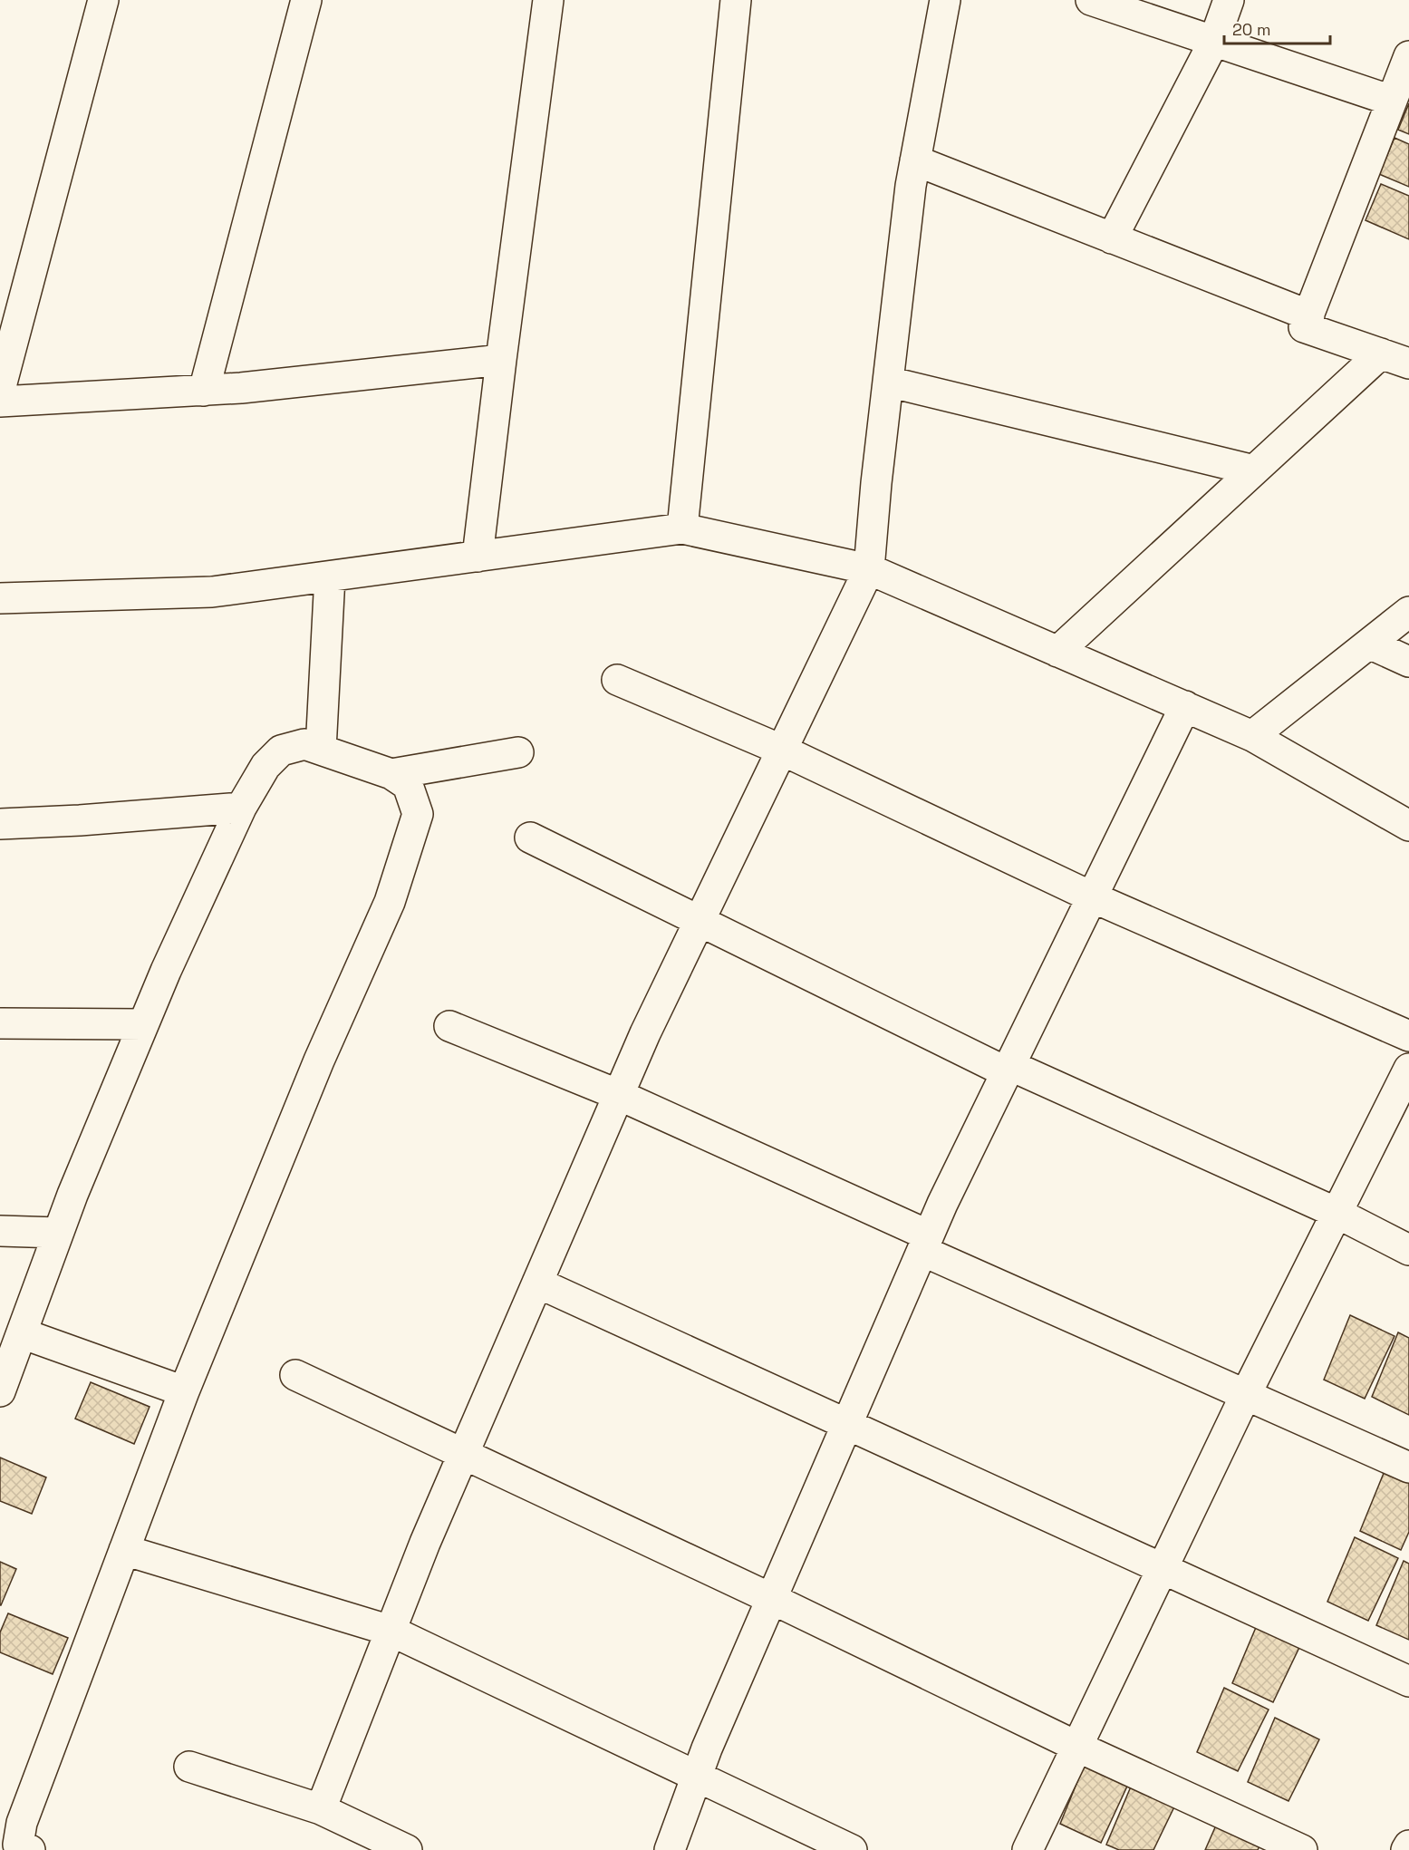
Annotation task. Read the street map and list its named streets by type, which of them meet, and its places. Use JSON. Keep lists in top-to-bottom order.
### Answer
{
  "scale_bar": "20 m"
}
